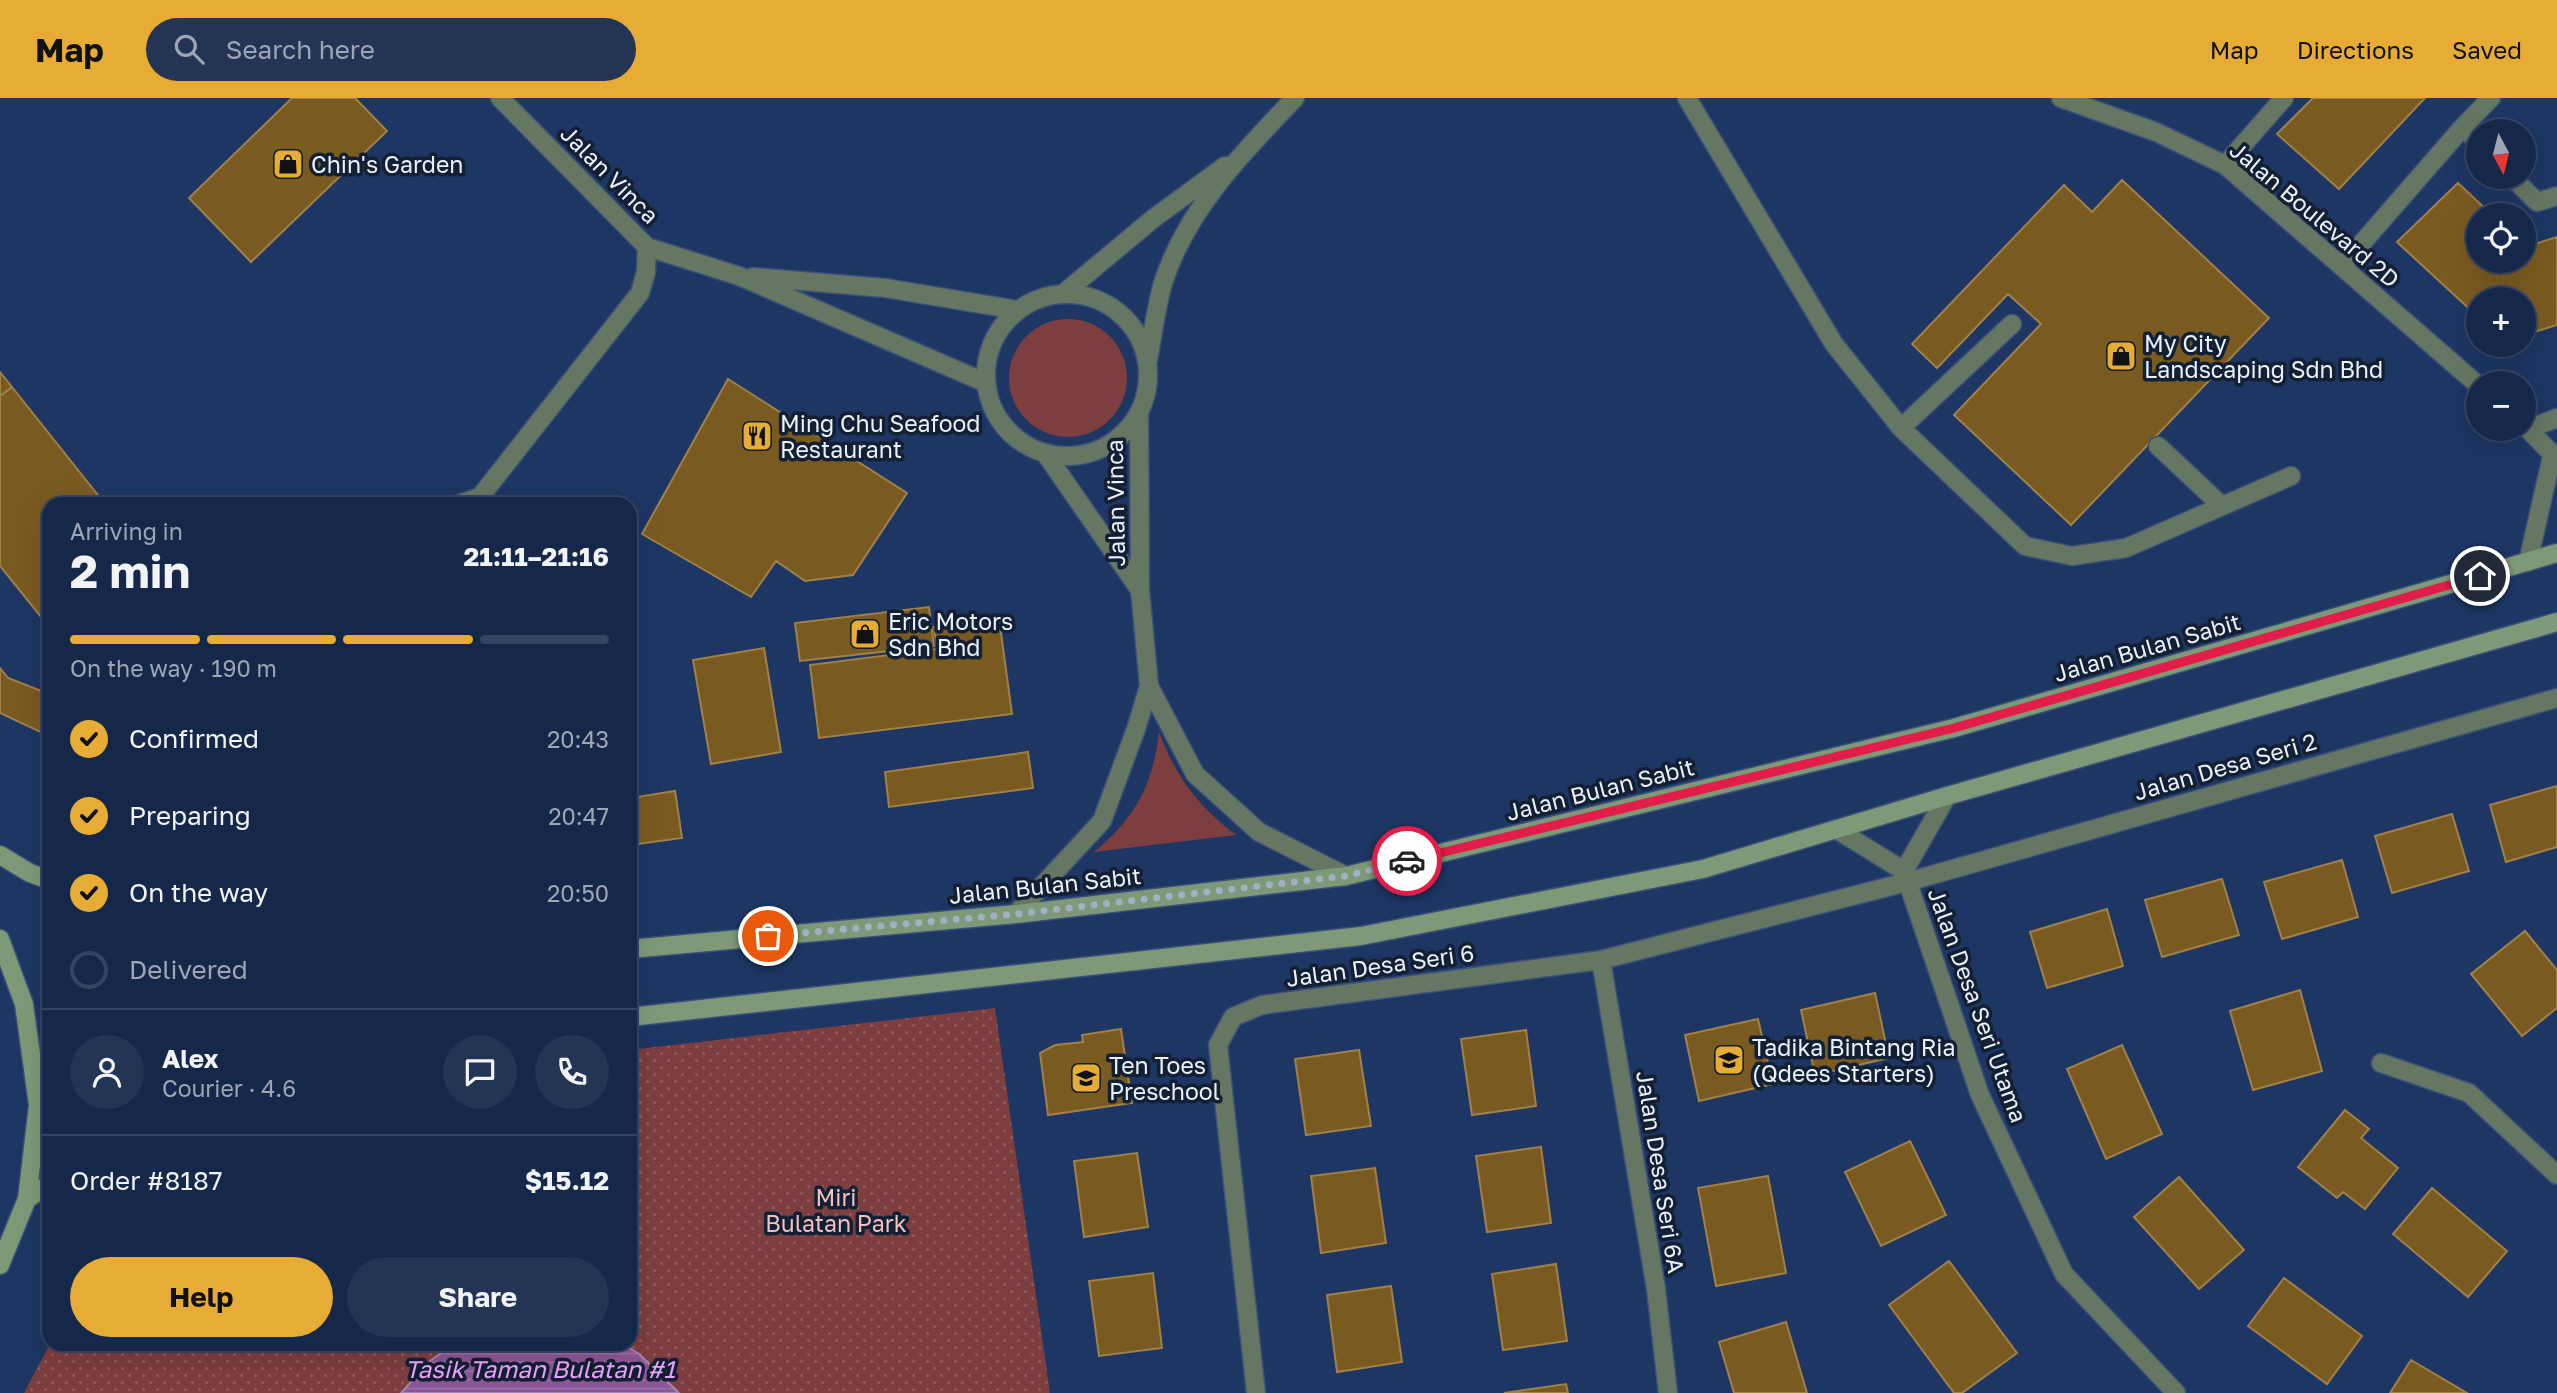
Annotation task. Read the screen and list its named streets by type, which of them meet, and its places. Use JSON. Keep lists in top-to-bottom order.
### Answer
{
  "streets": {
    "main road": ["Jalan Bulan Sabit"],
    "street": [
      "Jalan Vinca",
      "Jalan Boulevard 2D",
      "Jalan Desa Seri 2",
      "Jalan Desa Seri 6",
      "Jalan Desa Seri Utama",
      "Jalan Desa Seri 6A"
    ]
  },
  "crossings": [
    ["Jalan Desa Seri 2", "Jalan Desa Seri 6"],
    ["Jalan Desa Seri 2", "Jalan Desa Seri Utama"],
    ["Jalan Desa Seri 6", "Jalan Desa Seri Utama"],
    ["Jalan Desa Seri 6", "Jalan Desa Seri 6A"]
  ],
  "water": ["Tasik Taman Bulatan #1"],
  "parks": ["Miri Bulatan Park"],
  "places": {
    "shop": ["Chin's Garden", "My City Landscaping Sdn Bhd", "Eric Motors Sdn Bhd"],
    "restaurant": ["Ming Chu Seafood Restaurant"],
    "school or university": ["Tadika Bintang Ria (Qdees Starters)", "Ten Toes Preschool"]
  },
  "north": "bottom",
  "page": {
    "header": "Map",
    "search": "Search here",
    "nav": ["Map", "Directions", "Saved"],
    "map_buttons": ["+", "−"],
    "heading": ["2 min", "Arriving in", "21:11–21:16"],
    "panel": [
      "Alex",
      "Courier · 4.6",
      "Order #8187",
      "$15.12"
    ],
    "bar": "On the way · 190 m",
    "list": [
      ["Confirmed", "20:43"],
      ["Preparing", "20:47"],
      ["On the way", "20:50"],
      "Delivered"
    ],
    "buttons": ["Help", "Share"]
  }
}
